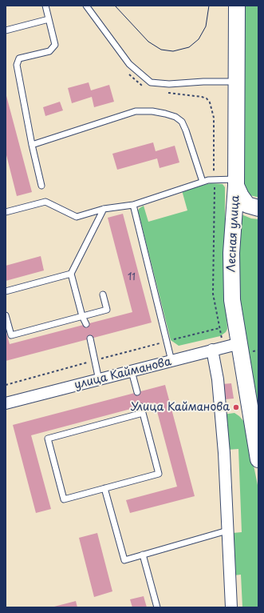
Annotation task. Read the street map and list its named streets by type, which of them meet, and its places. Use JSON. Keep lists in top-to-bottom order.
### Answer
{
  "streets": {
    "main road": ["Лесная улица"],
    "street": ["улица Кайманова"]
  },
  "crossings": [
    ["Лесная улица", "улица Кайманова"]
  ],
  "places": ["Улица Кайманова"],
  "house_numbers": ["11"]
}
